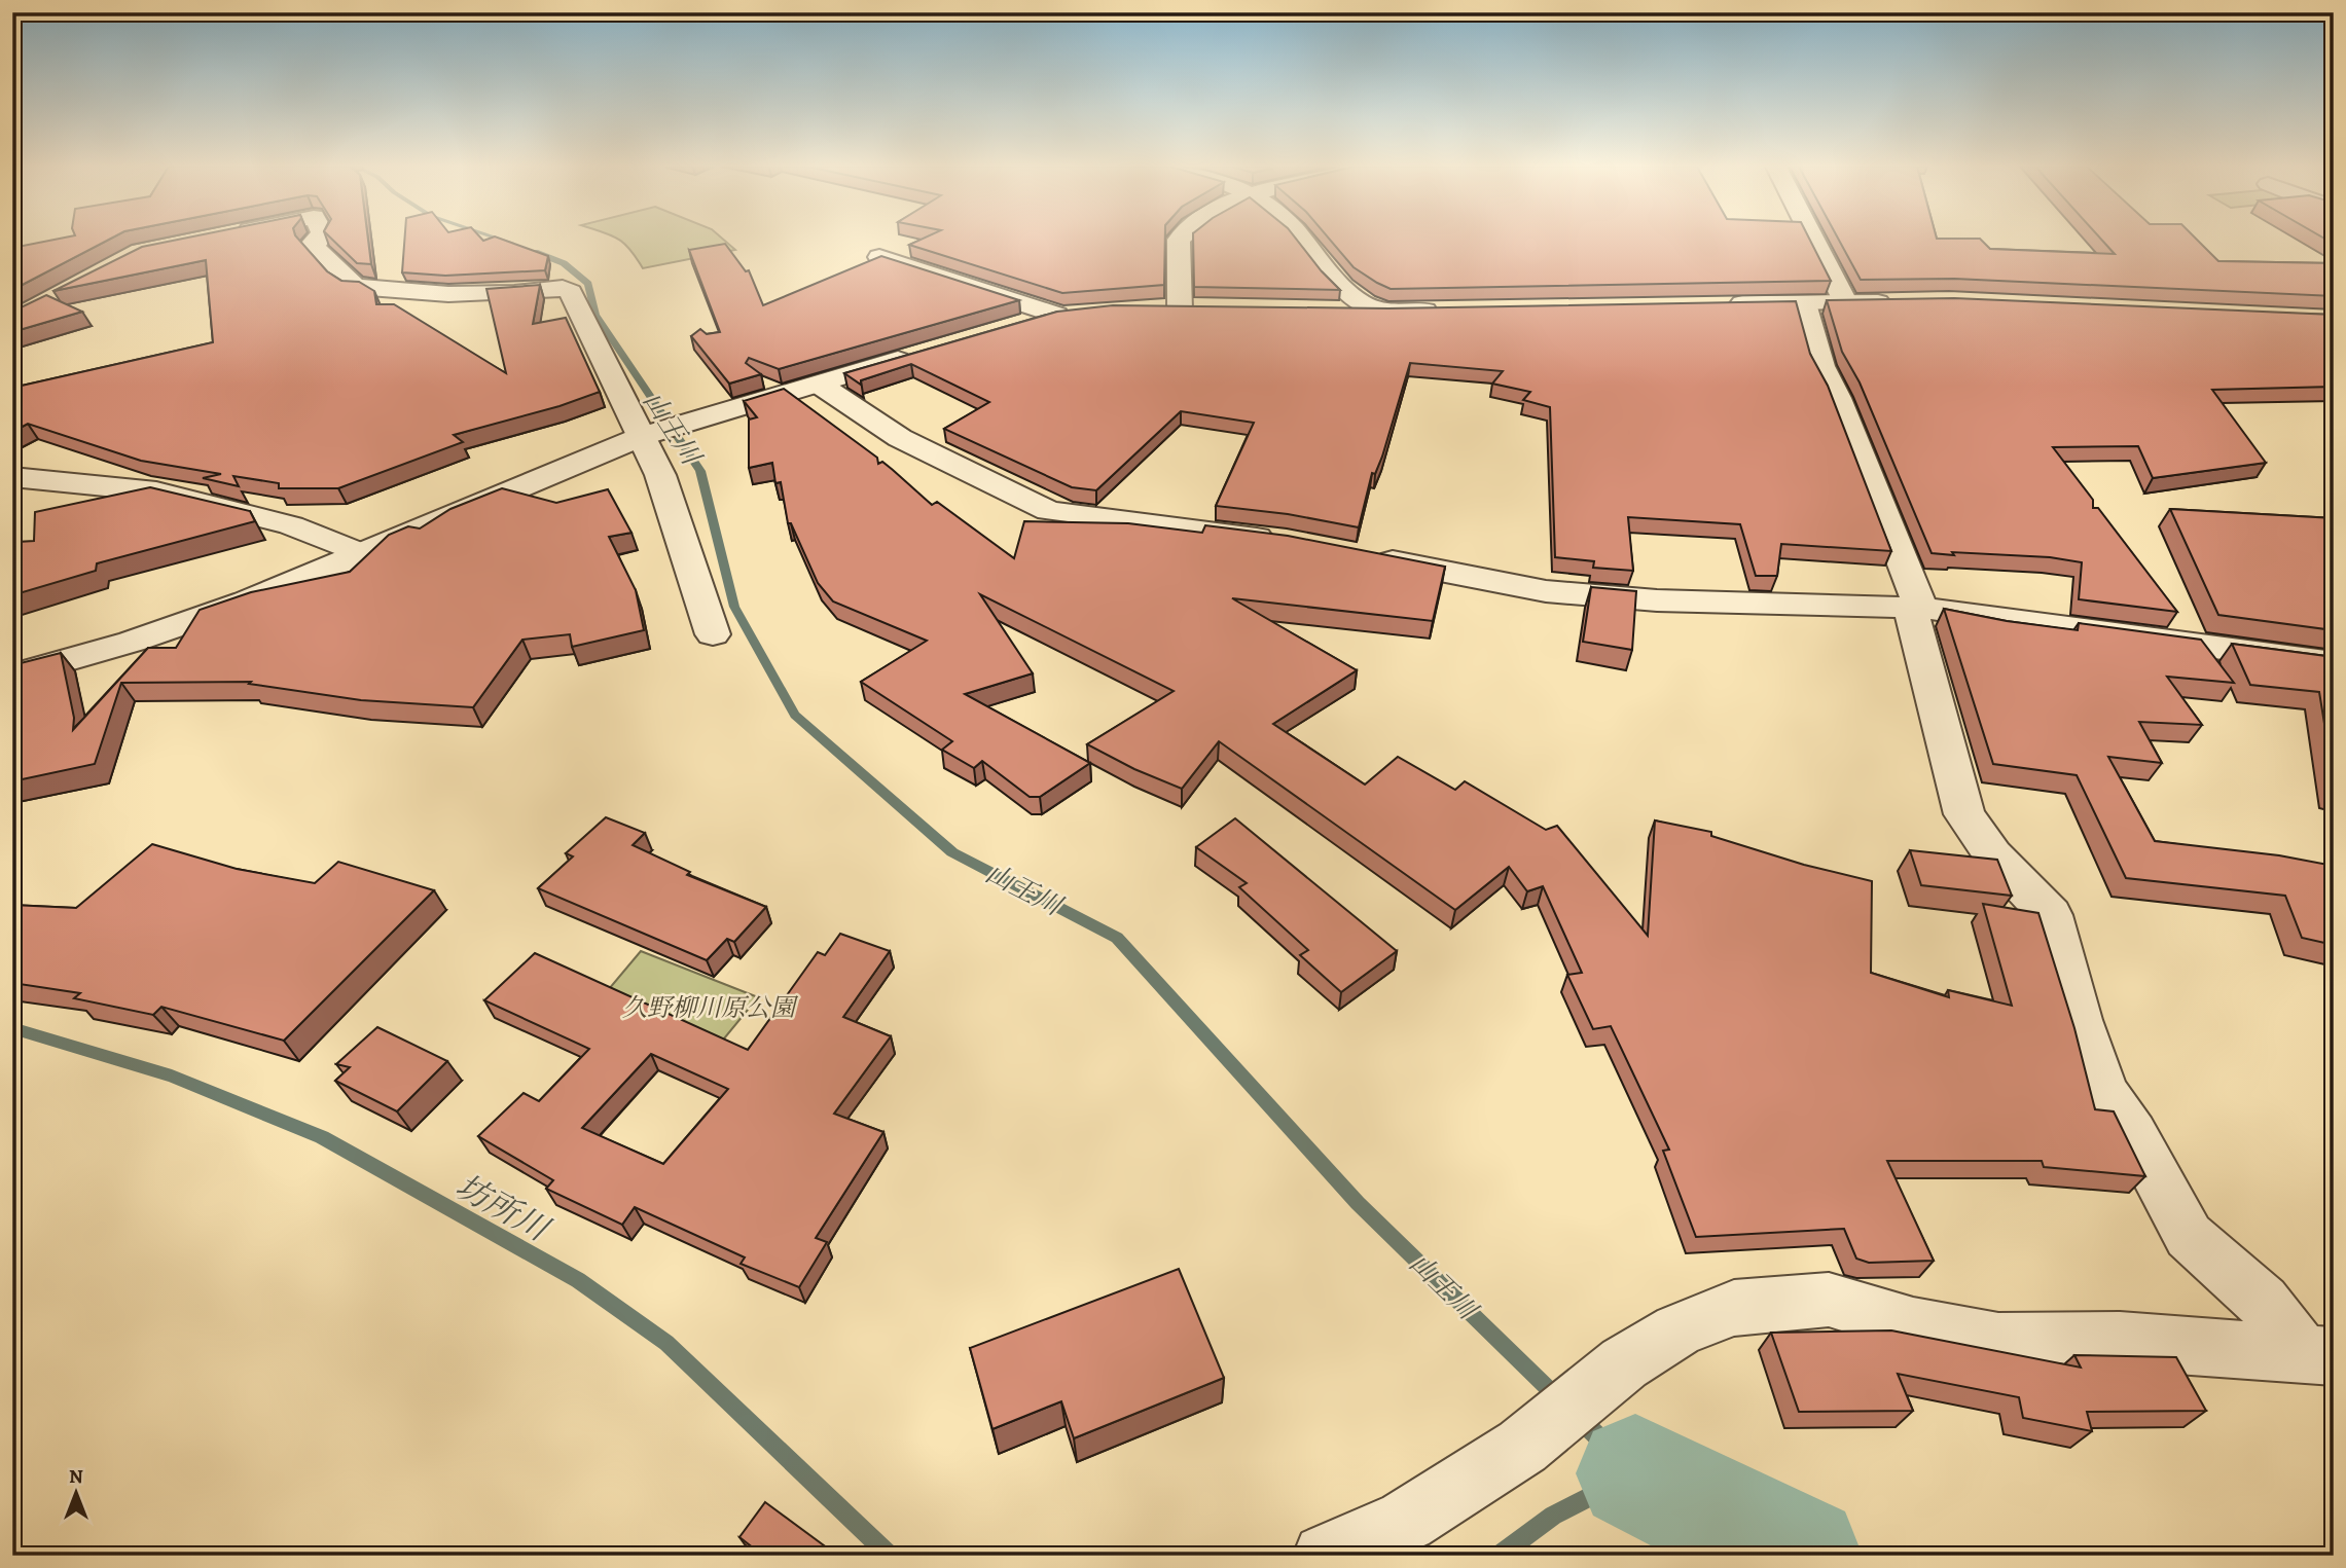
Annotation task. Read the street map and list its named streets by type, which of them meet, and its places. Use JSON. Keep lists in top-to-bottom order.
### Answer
{
  "water": ["山王川", "坊所川"],
  "parks": ["久野柳川原公園"],
  "north": "top"
}
